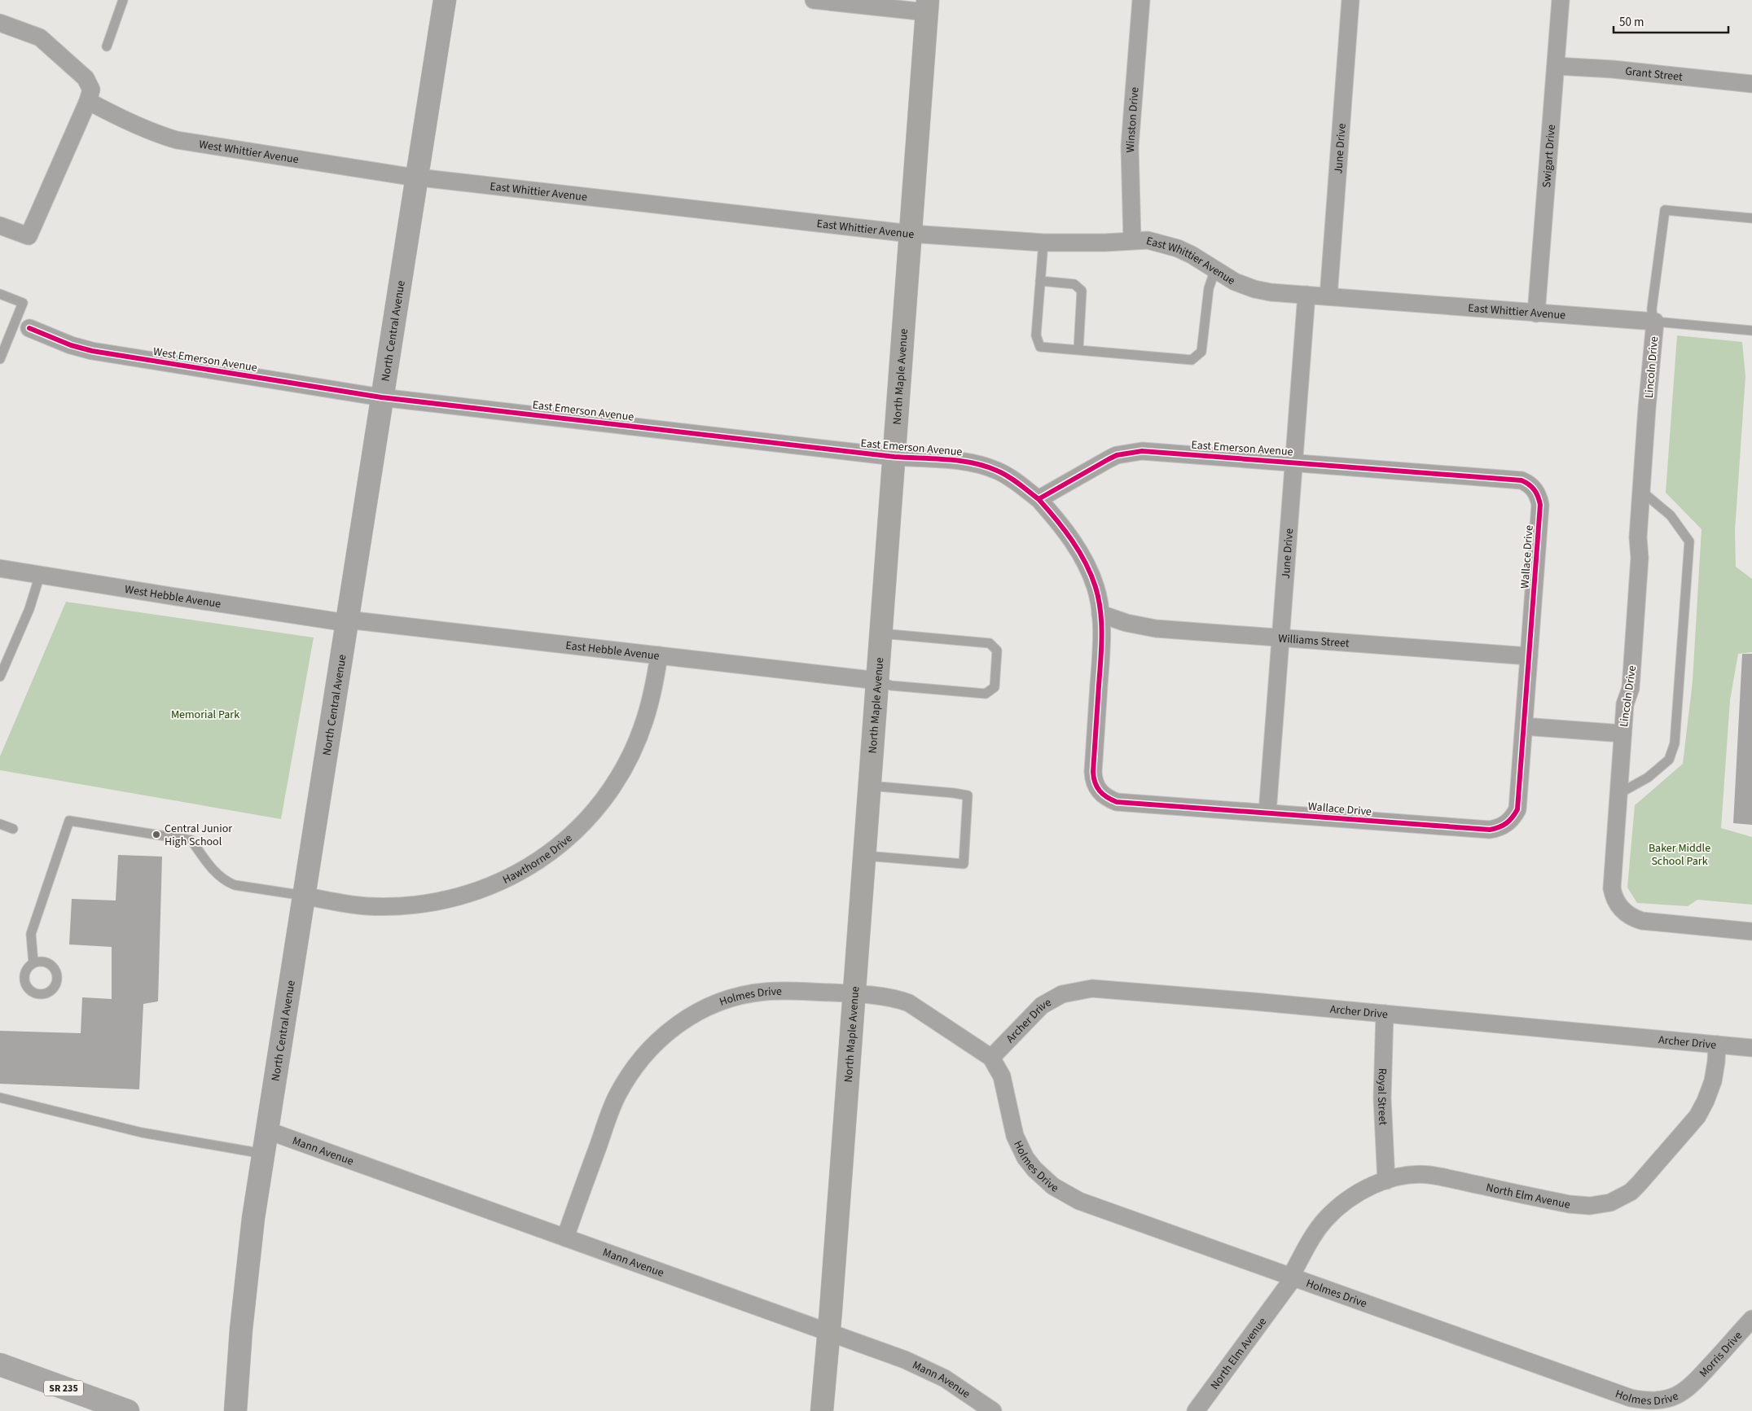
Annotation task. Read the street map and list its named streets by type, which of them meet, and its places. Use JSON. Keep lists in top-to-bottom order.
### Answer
{
  "streets": {
    "main road": ["North Maple Avenue", "SR 235"],
    "street": [
      "Grant Street",
      "Winston Drive",
      "June Drive",
      "West Whittier Avenue",
      "Swigart Drive",
      "East Whittier Avenue",
      "North Central Avenue",
      "West Emerson Avenue",
      "Lincoln Drive",
      "East Emerson Avenue",
      "Wallace Drive",
      "West Hebble Avenue",
      "Williams Street",
      "East Hebble Avenue",
      "Hawthorne Drive",
      "Holmes Drive",
      "Archer Drive",
      "Royal Street",
      "Mann Avenue",
      "North Elm Avenue",
      "Morris Drive"
    ]
  },
  "crossings": [
    ["Grant Street", "Swigart Drive"],
    ["Winston Drive", "East Whittier Avenue"],
    ["June Drive", "East Whittier Avenue"],
    ["June Drive", "East Emerson Avenue"],
    ["June Drive", "Wallace Drive"],
    ["June Drive", "Williams Street"],
    ["West Whittier Avenue", "East Whittier Avenue"],
    ["West Whittier Avenue", "North Central Avenue"],
    ["Swigart Drive", "East Whittier Avenue"],
    ["East Whittier Avenue", "North Central Avenue"],
    ["East Whittier Avenue", "Lincoln Drive"],
    ["East Whittier Avenue", "North Maple Avenue"],
    ["North Central Avenue", "West Emerson Avenue"],
    ["North Central Avenue", "East Emerson Avenue"],
    ["North Central Avenue", "West Hebble Avenue"],
    ["North Central Avenue", "East Hebble Avenue"],
    ["North Central Avenue", "Hawthorne Drive"],
    ["North Central Avenue", "Mann Avenue"],
    ["West Emerson Avenue", "East Emerson Avenue"],
    ["North Maple Avenue", "East Emerson Avenue"],
    ["North Maple Avenue", "East Hebble Avenue"],
    ["North Maple Avenue", "Holmes Drive"],
    ["North Maple Avenue", "Mann Avenue"],
    ["East Emerson Avenue", "Wallace Drive"],
    ["Wallace Drive", "Williams Street"],
    ["West Hebble Avenue", "East Hebble Avenue"],
    ["East Hebble Avenue", "Hawthorne Drive"],
    ["Holmes Drive", "Archer Drive"],
    ["Holmes Drive", "Mann Avenue"],
    ["Holmes Drive", "North Elm Avenue"],
    ["Holmes Drive", "Morris Drive"],
    ["Archer Drive", "Royal Street"],
    ["Archer Drive", "North Elm Avenue"],
    ["Royal Street", "North Elm Avenue"]
  ],
  "parks": ["Memorial Park", "Baker Middle School Park"],
  "places": ["Central Junior High School"],
  "scale_bar": "50 m"
}
